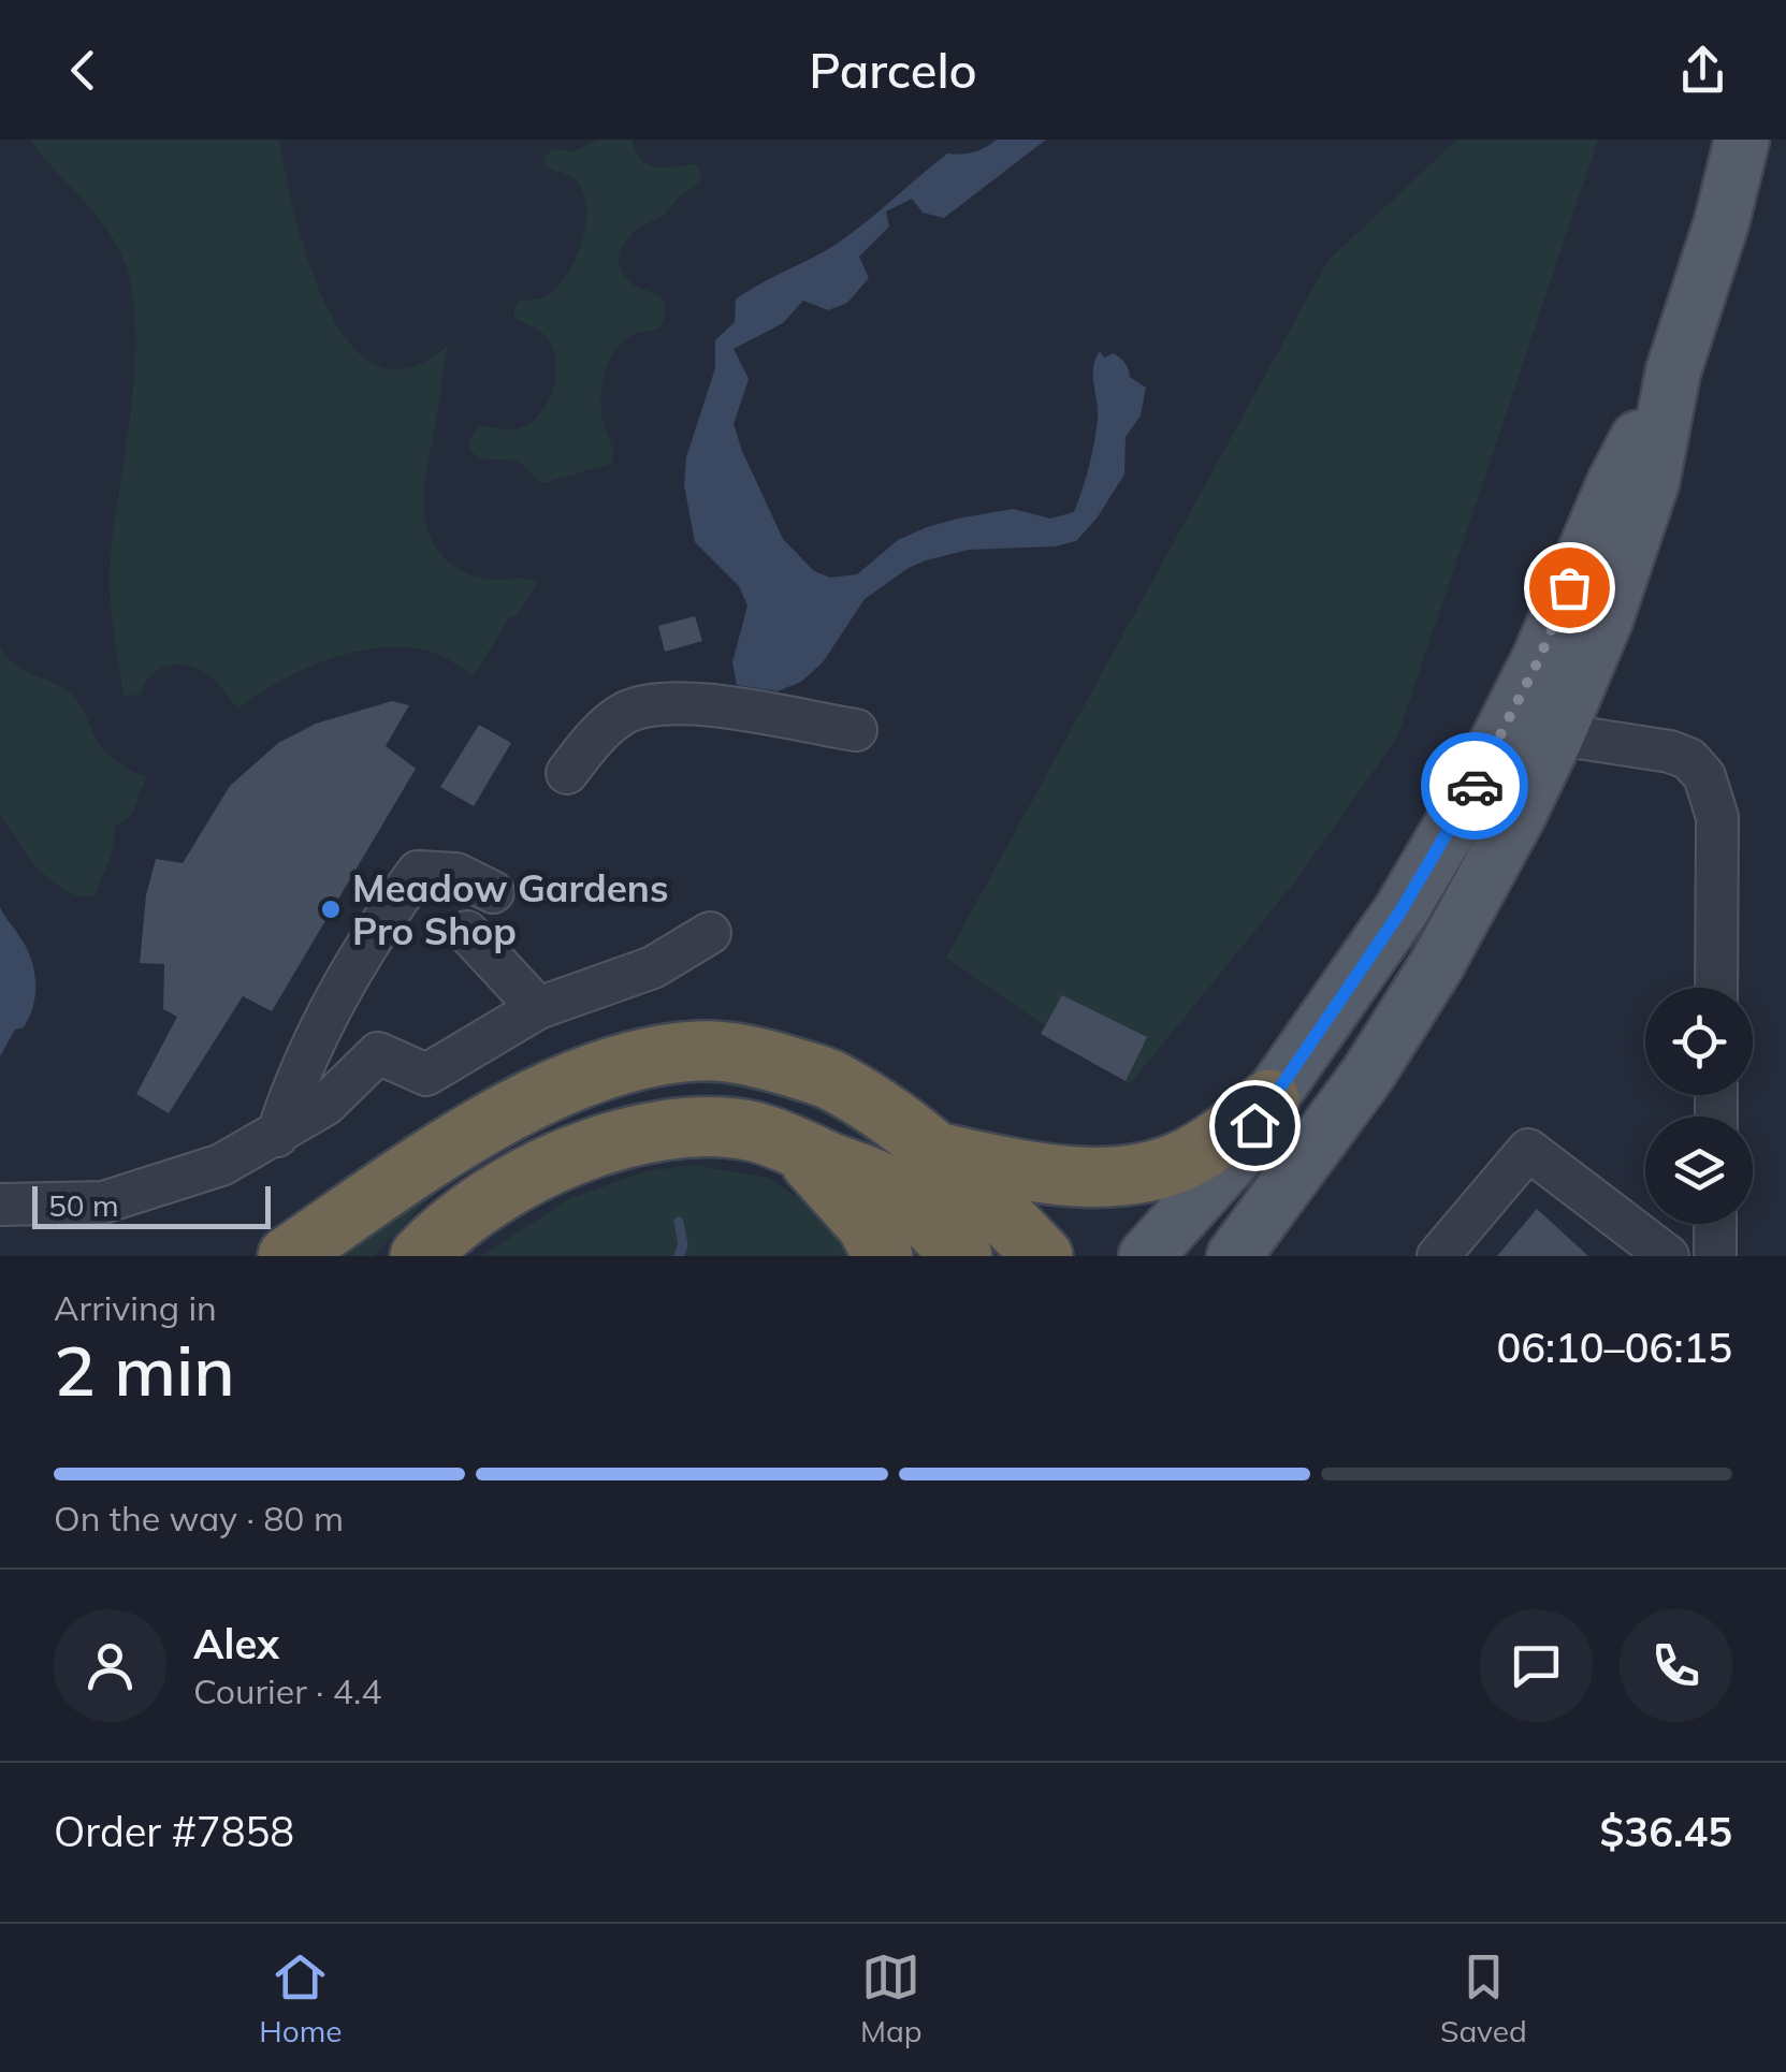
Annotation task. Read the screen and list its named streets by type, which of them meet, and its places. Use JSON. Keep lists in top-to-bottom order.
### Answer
{
  "places": ["Meadow Gardens Pro Shop"],
  "scale_bar": "50 m",
  "page": {
    "header": "Parcelo",
    "scale": "50 m",
    "heading": ["2 min", "Arriving in", "06:10–06:15"],
    "panel": [
      "Alex",
      "Courier · 4.4",
      "Order #7858",
      "$36.45"
    ],
    "bar": "On the way · 80 m",
    "tabs": ["Home", "Map", "Saved"]
  }
}
